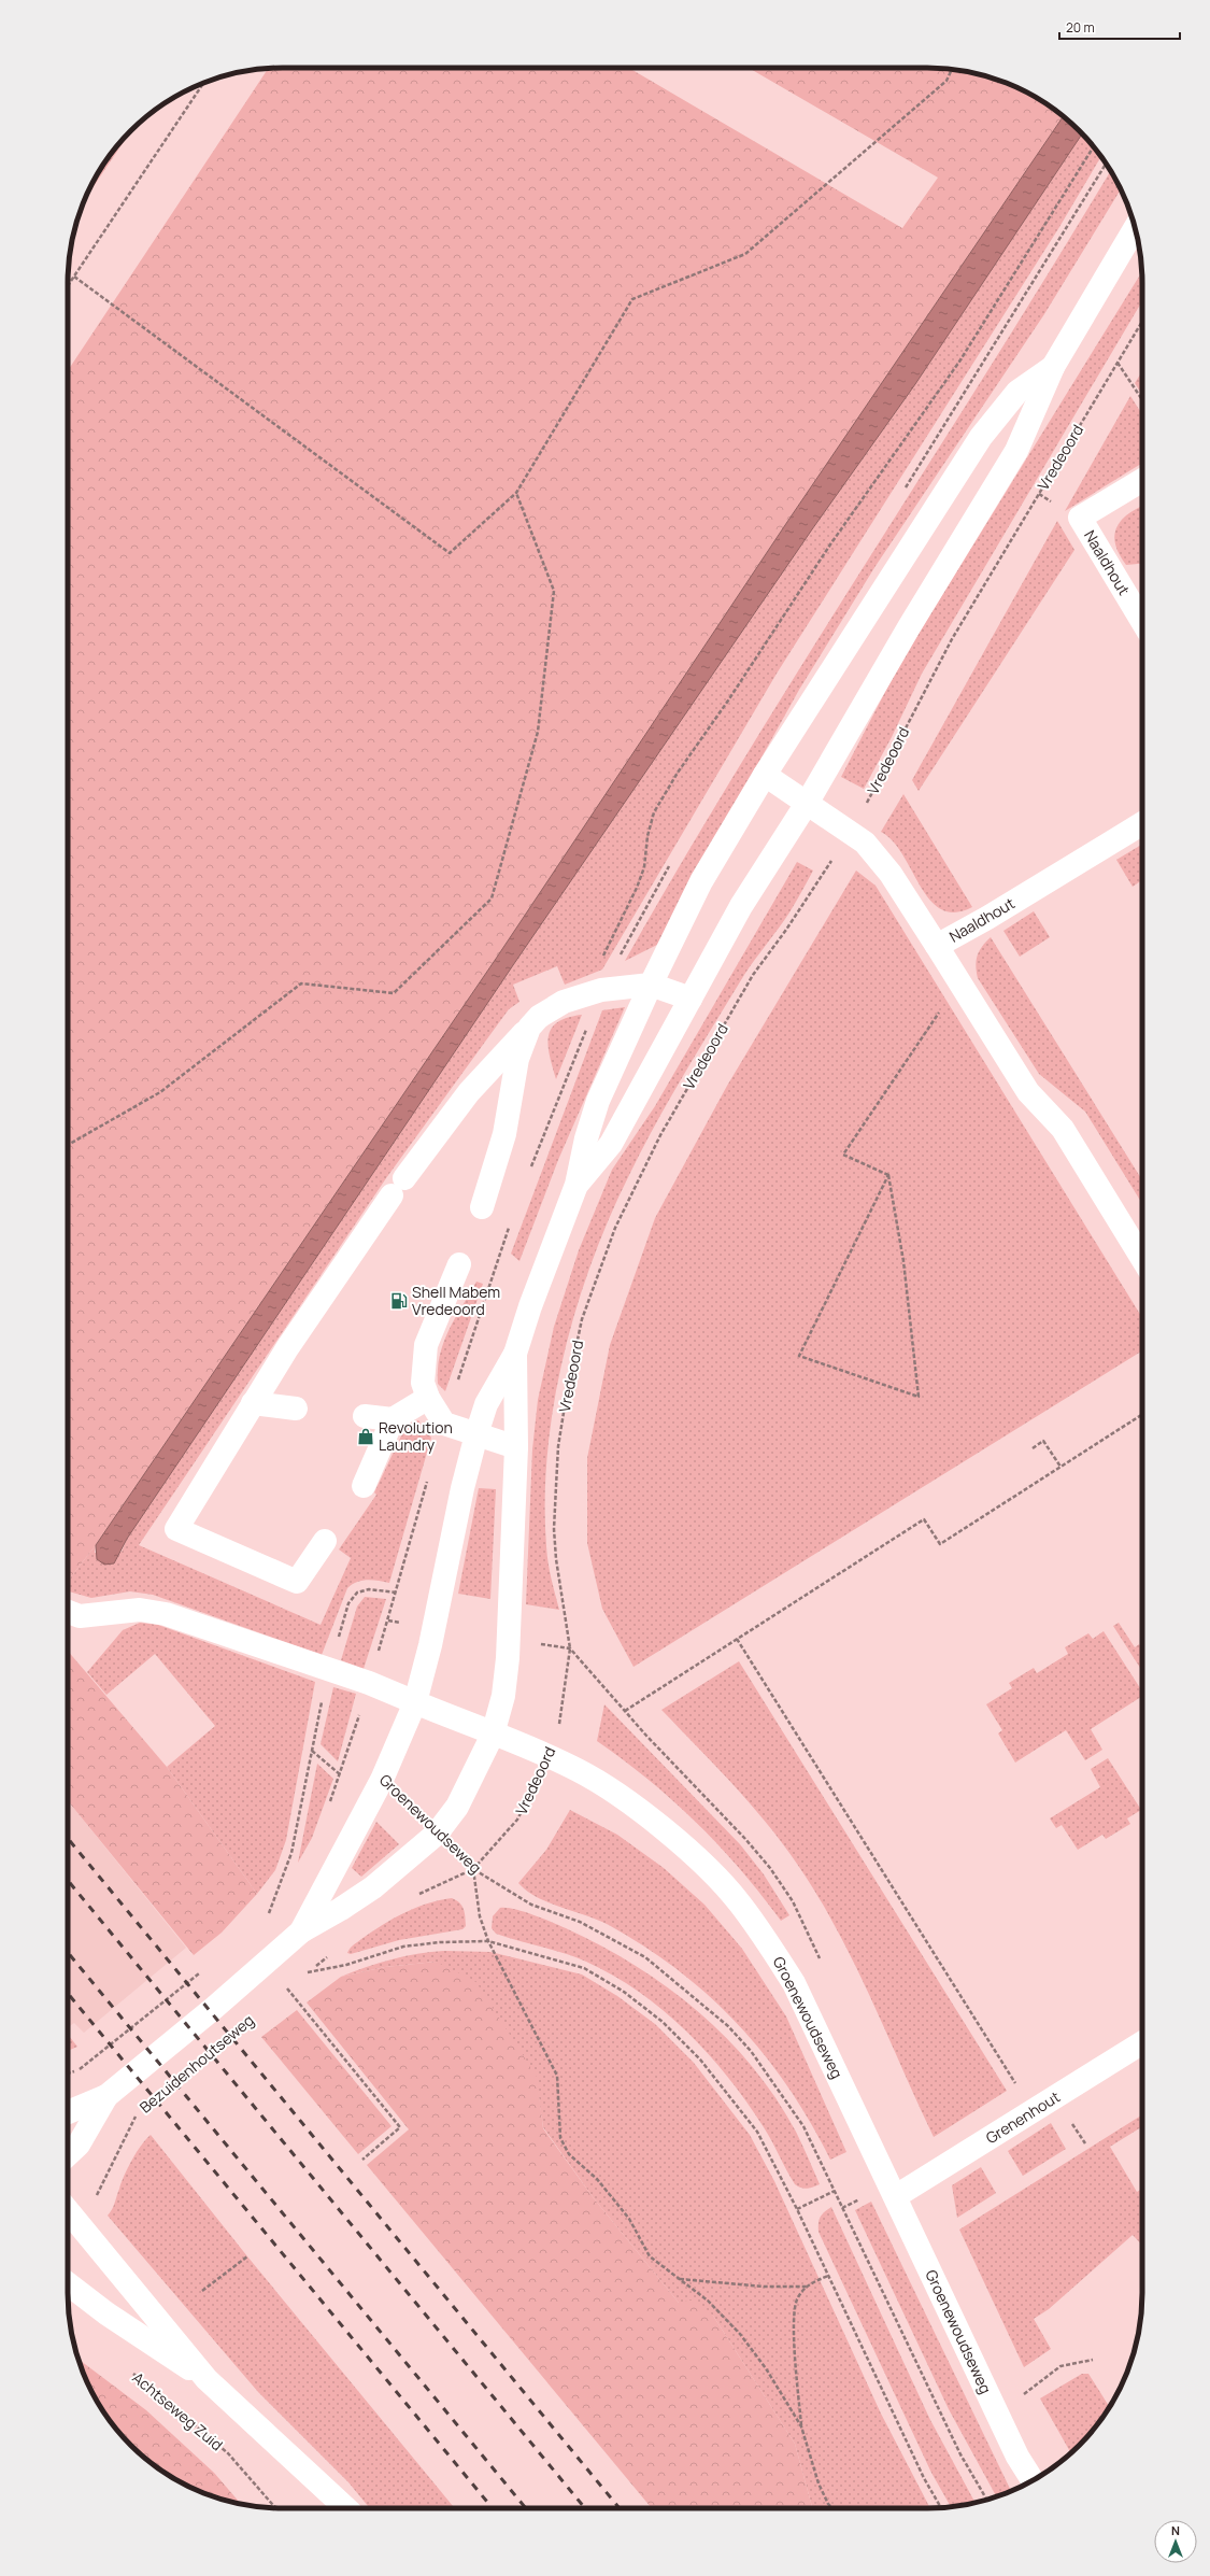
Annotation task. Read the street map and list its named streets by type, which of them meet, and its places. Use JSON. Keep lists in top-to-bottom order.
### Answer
{
  "streets": {
    "street": ["Naaldhout", "Groenewoudseweg", "Grenenhout"],
    "path": ["Vredeoord", "Bezuidenhoutseweg", "Achtseweg Zuid"]
  },
  "crossings": [
    ["Vredeoord", "Naaldhout"],
    ["Vredeoord", "Groenewoudseweg"],
    ["Groenewoudseweg", "Grenenhout"]
  ],
  "places": {
    "fuel station": ["Shell Mabem Vredeoord"],
    "shop": ["Revolution Laundry"]
  },
  "scale_bar": "20 m",
  "north": "top"
}
